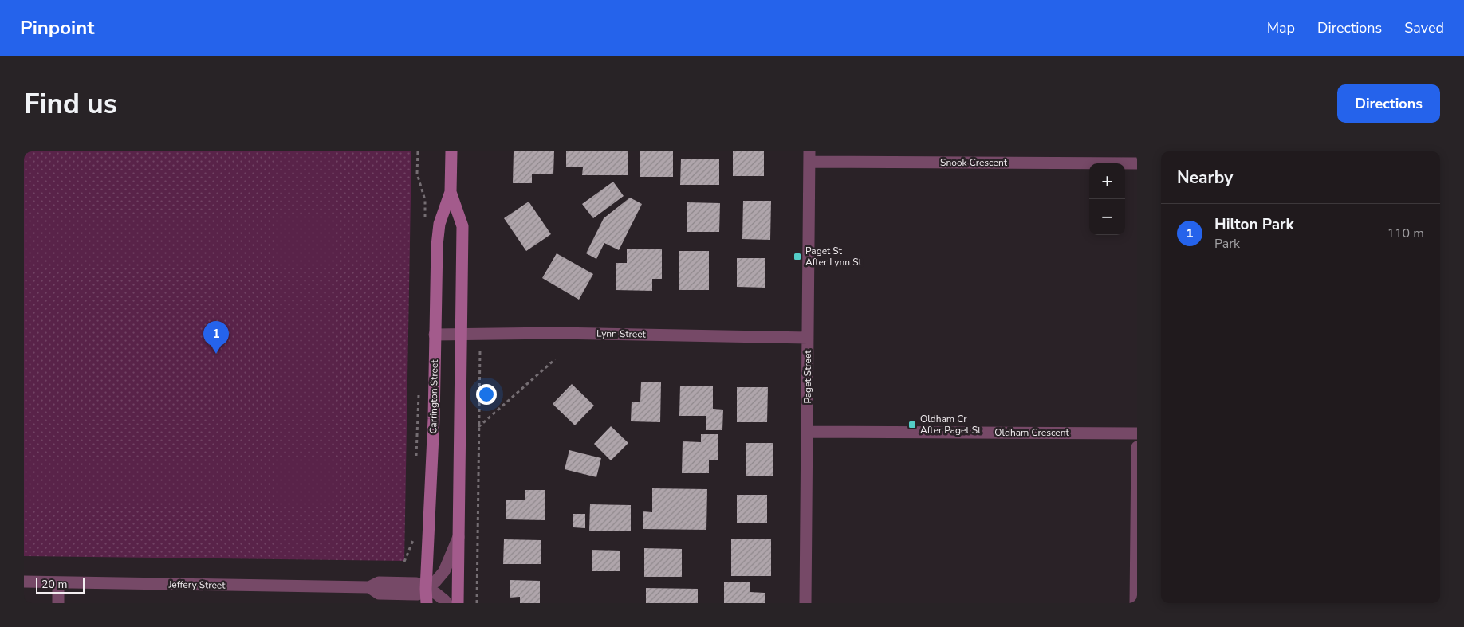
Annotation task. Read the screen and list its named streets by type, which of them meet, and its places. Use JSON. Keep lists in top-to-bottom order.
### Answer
{
  "streets": {
    "main road": ["Carrington Street"],
    "street": [
      "Snook Crescent",
      "Lynn Street",
      "Paget Street",
      "Oldham Crescent",
      "Jeffery Street"
    ]
  },
  "crossings": [
    ["Snook Crescent", "Paget Street"],
    ["Lynn Street", "Paget Street"],
    ["Lynn Street", "Carrington Street"],
    ["Paget Street", "Oldham Crescent"],
    ["Carrington Street", "Jeffery Street"]
  ],
  "places": {
    "transit": ["Paget St After Lynn St", "Oldham Cr After Paget St"]
  },
  "scale_bar": "20 m",
  "page": {
    "header": "Pinpoint",
    "nav": ["Map", "Directions", "Saved"],
    "buttons": "Directions",
    "title": "Find us",
    "heading": "Nearby",
    "map_buttons": ["+", "−"],
    "list": [
      {
        "mark": "1",
        "name": "Hilton Park",
        "note": "Park",
        "value": "110 m"
      }
    ],
    "pins": "1",
    "scale": "20 m"
  }
}
